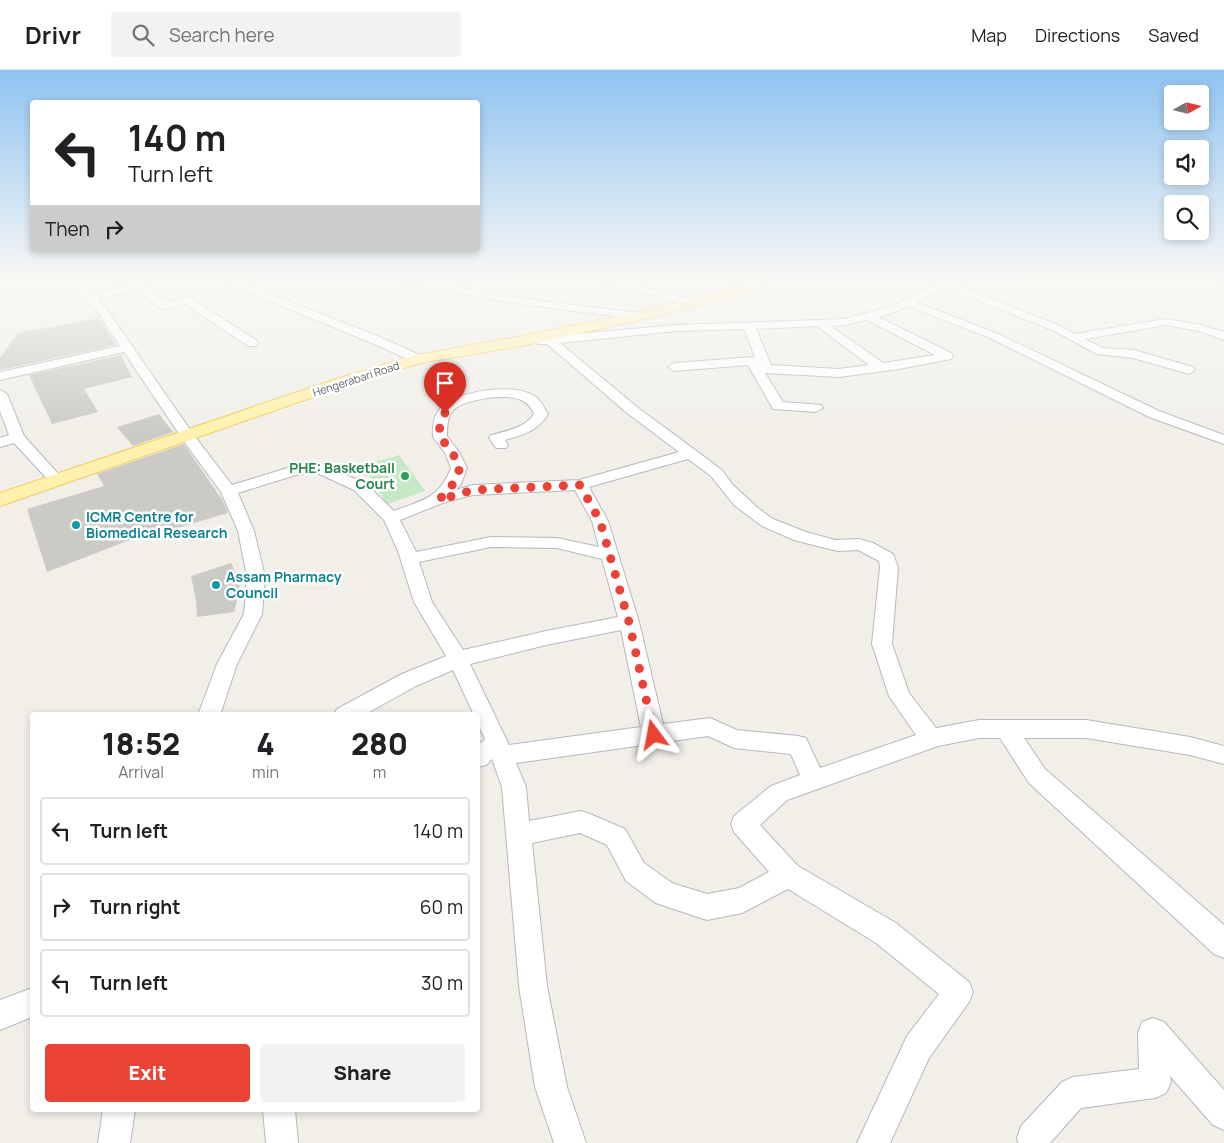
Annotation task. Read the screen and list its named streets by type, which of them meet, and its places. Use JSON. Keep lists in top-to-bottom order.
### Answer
{
  "streets": {
    "main road": ["Hengerabari Road"]
  },
  "places": ["PHE: Basketball Court", "ICMR Centre for Biomedical Research", "Assam Pharmacy Council"],
  "north": "right",
  "page": {
    "header": "Drivr",
    "search": "Search here",
    "nav": ["Map", "Directions", "Saved"],
    "turn": ["140 m", "Turn left"],
    "then": "Then",
    "eta": [
      "18:52",
      "Arrival",
      "4",
      "min",
      "280",
      "m"
    ],
    "list": [
      {
        "name": "Turn left",
        "value": "140 m"
      },
      {
        "name": "Turn right",
        "value": "60 m"
      },
      {
        "name": "Turn left",
        "value": "30 m"
      }
    ],
    "buttons": ["Exit", "Share"]
  }
}
